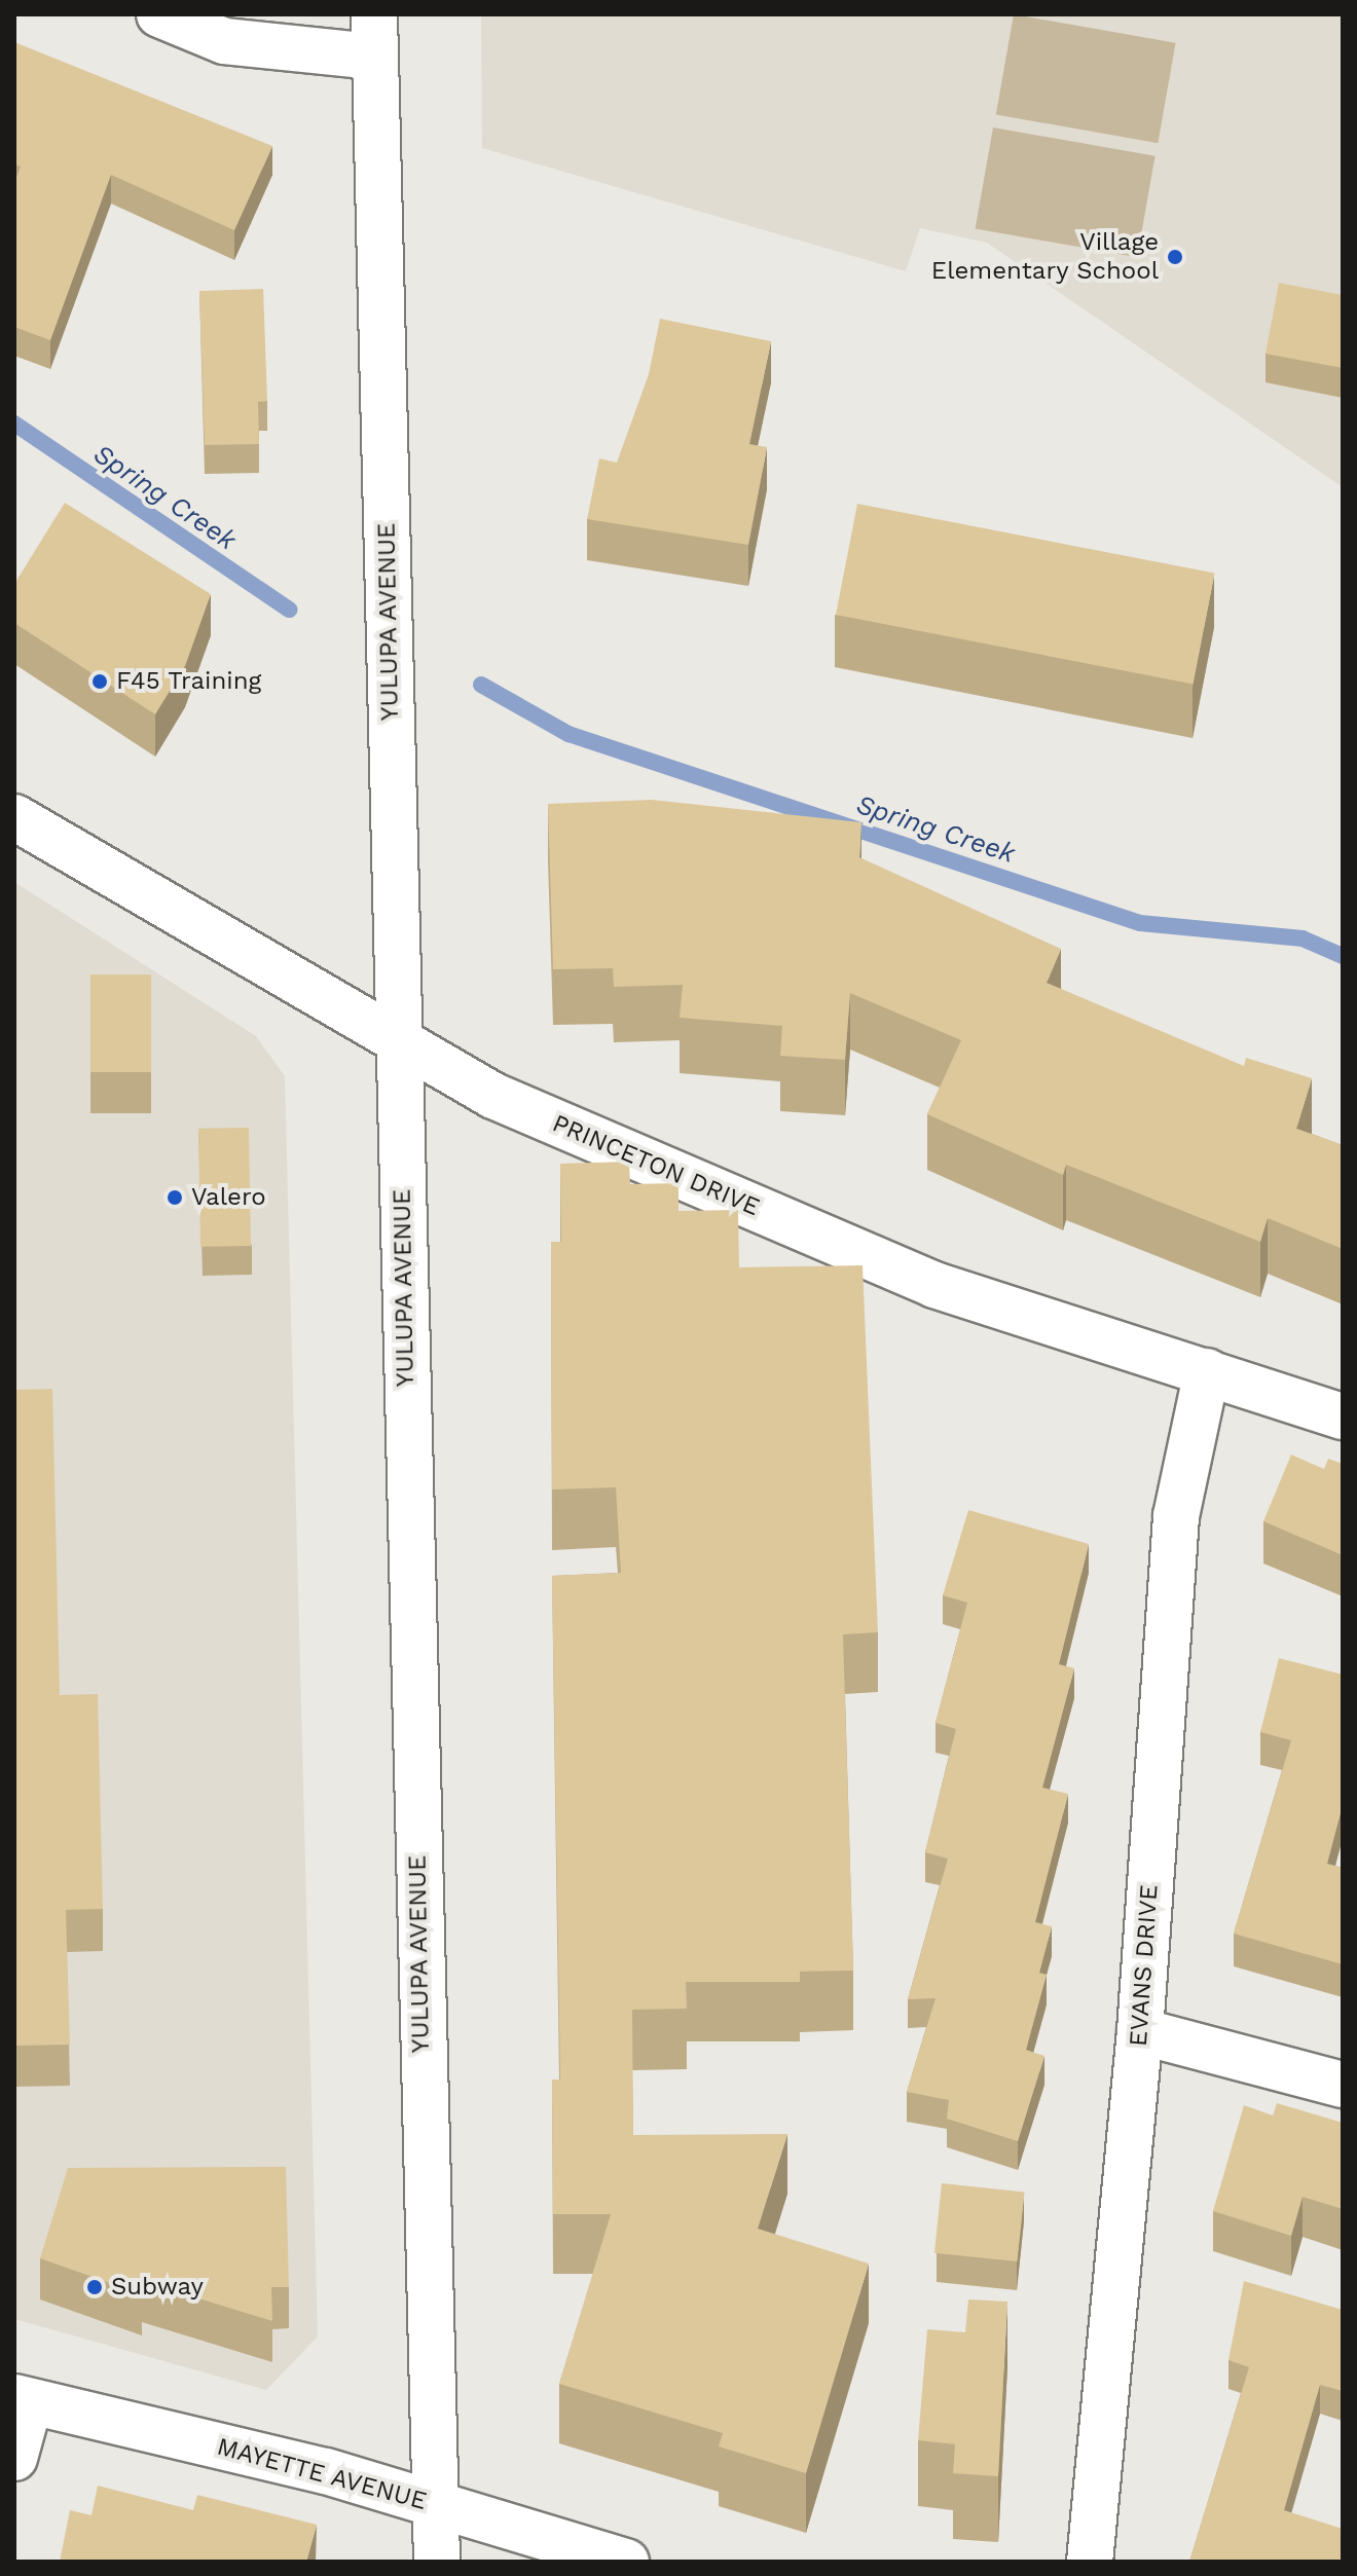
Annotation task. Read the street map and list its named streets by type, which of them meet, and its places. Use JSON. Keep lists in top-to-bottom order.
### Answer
{
  "streets": {
    "street": [
      "YULUPA AVENUE",
      "PRINCETON DRIVE",
      "EVANS DRIVE",
      "MAYETTE AVENUE"
    ]
  },
  "crossings": [
    ["YULUPA AVENUE", "PRINCETON DRIVE"],
    ["YULUPA AVENUE", "MAYETTE AVENUE"],
    ["PRINCETON DRIVE", "EVANS DRIVE"]
  ],
  "water": ["Spring Creek"],
  "places": [
    "Village Elementary School",
    "F45 Training",
    "Valero",
    "Subway"
  ]
}
